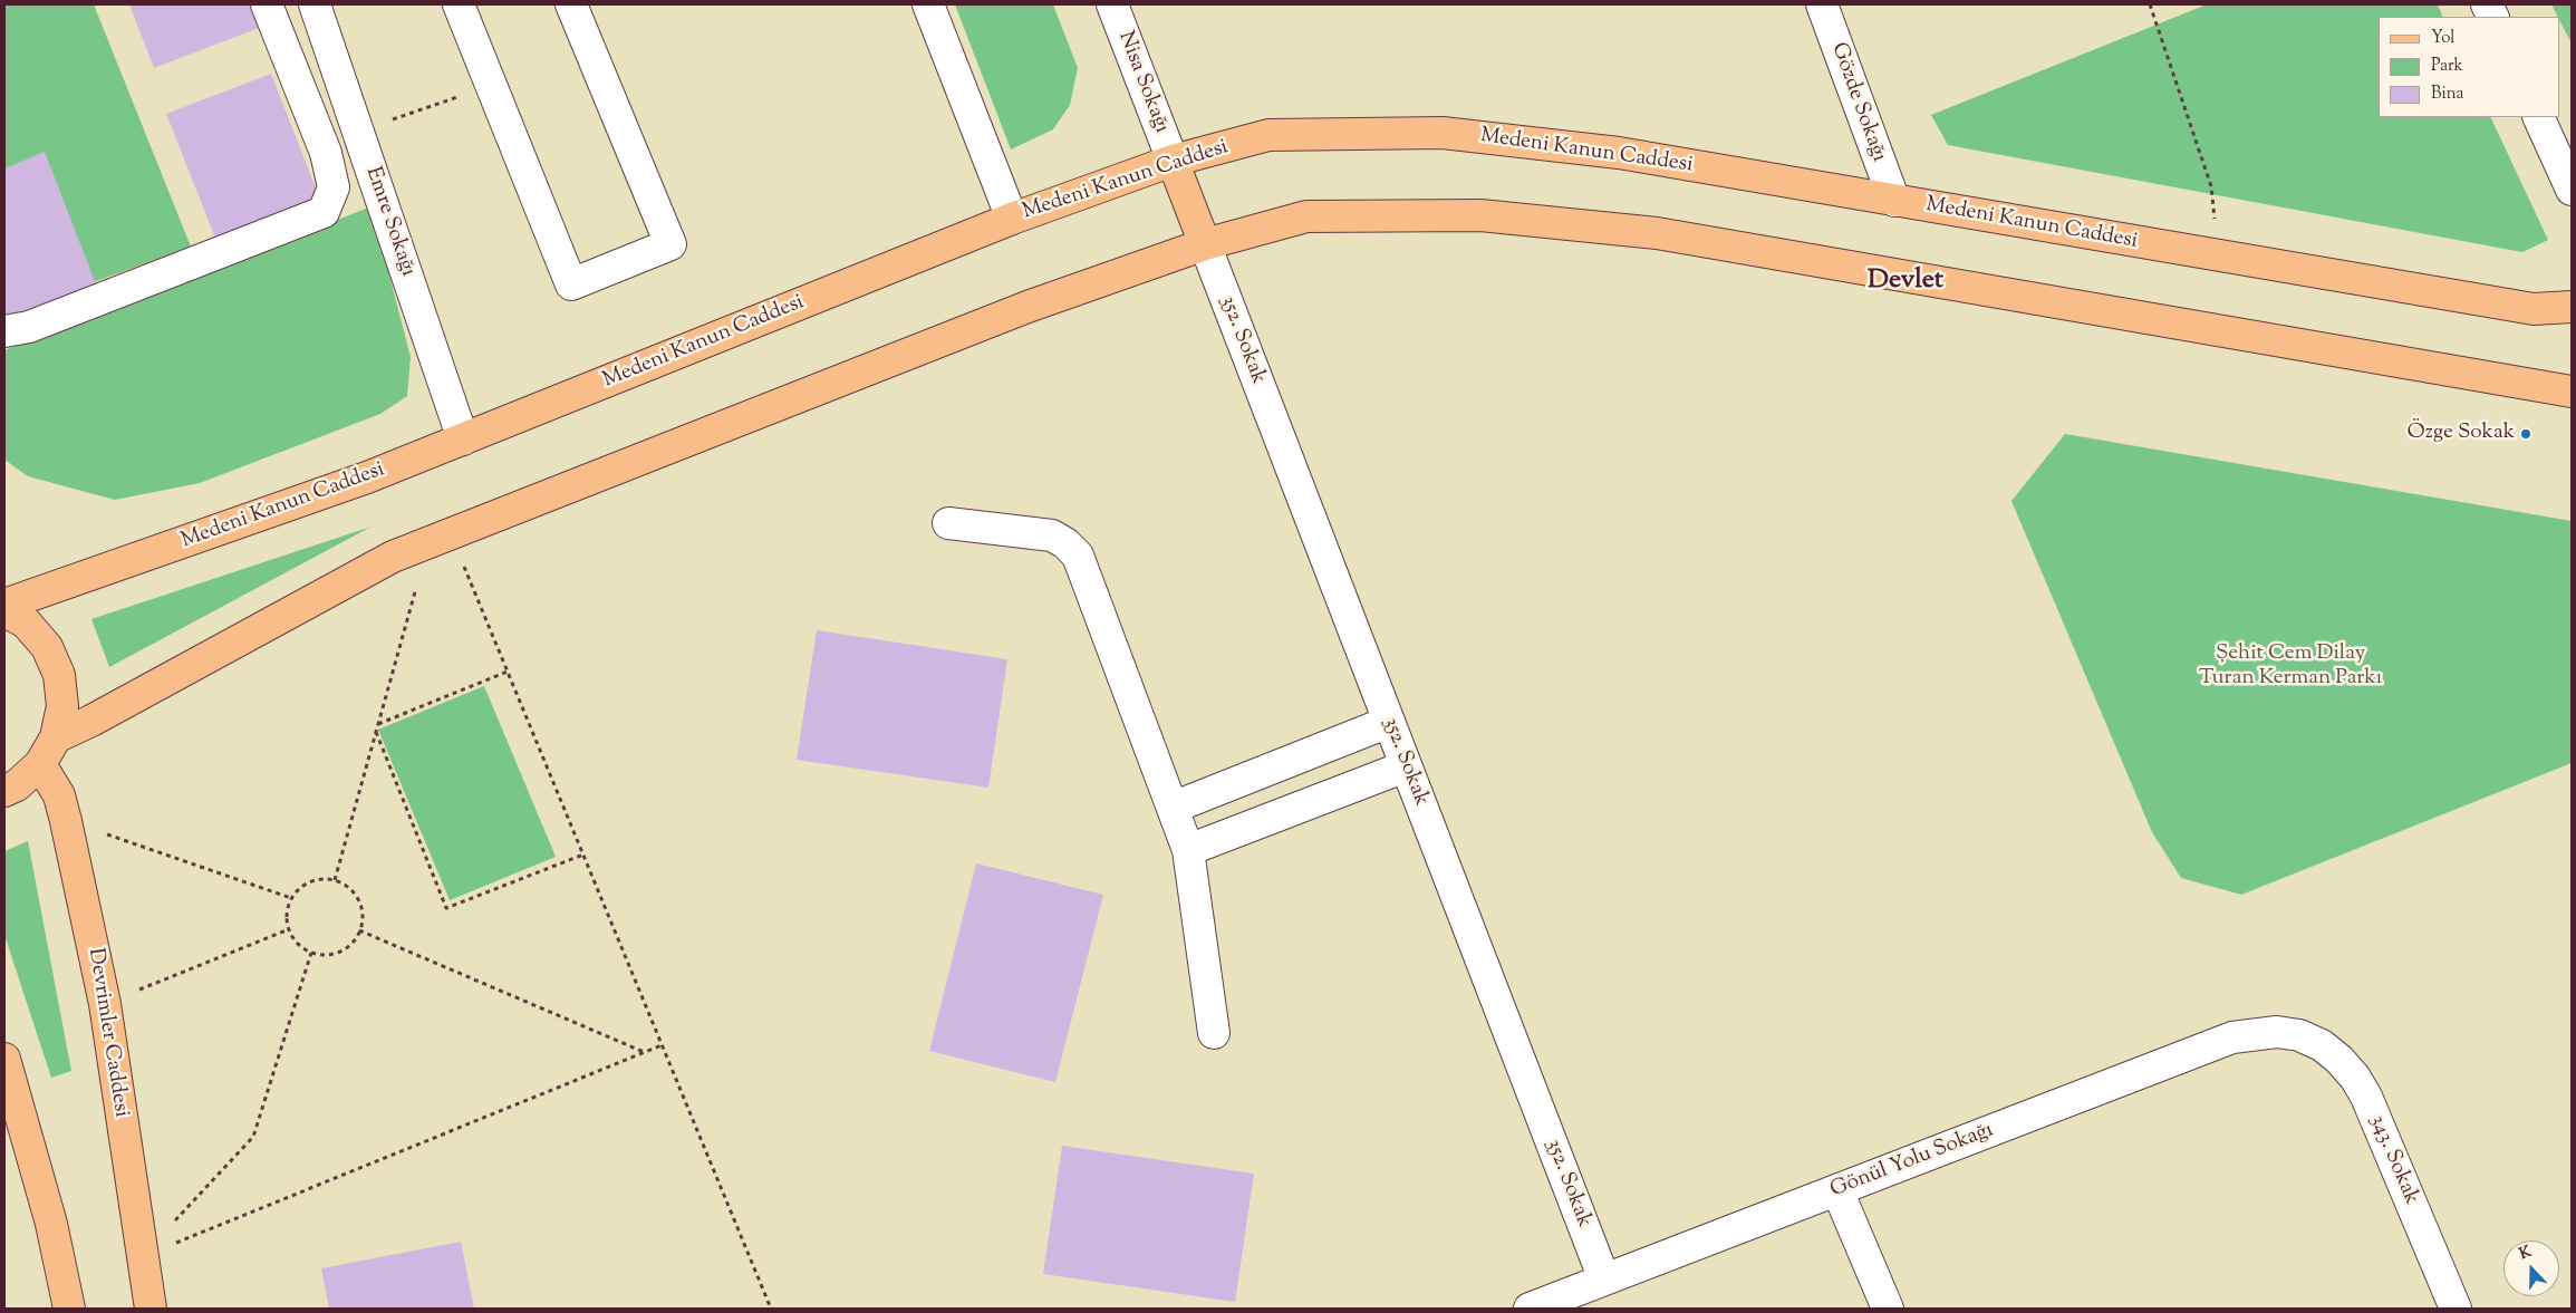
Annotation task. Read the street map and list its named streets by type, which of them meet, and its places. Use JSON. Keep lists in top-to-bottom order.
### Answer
{
  "streets": {
    "main road": ["Medeni Kanun Caddesi", "Devrimler Caddesi"],
    "street": [
      "Nisa Sokağı",
      "Gözde Sokağı",
      "Emre Sokağı",
      "352. Sokak",
      "343. Sokak",
      "Gönül Yolu Sokağı"
    ]
  },
  "crossings": [
    ["Nisa Sokağı", "Medeni Kanun Caddesi"],
    ["Gözde Sokağı", "Medeni Kanun Caddesi"],
    ["Medeni Kanun Caddesi", "Emre Sokağı"],
    ["352. Sokak", "Gönül Yolu Sokağı"],
    ["343. Sokak", "Gönül Yolu Sokağı"]
  ],
  "districts": ["Devlet"],
  "parks": ["Şehit Cem Dilay Turan Kerman Parkı"],
  "places": ["Özge Sokak"],
  "legend": ["Yol", "Park", "Bina"],
  "north": "top"
}
